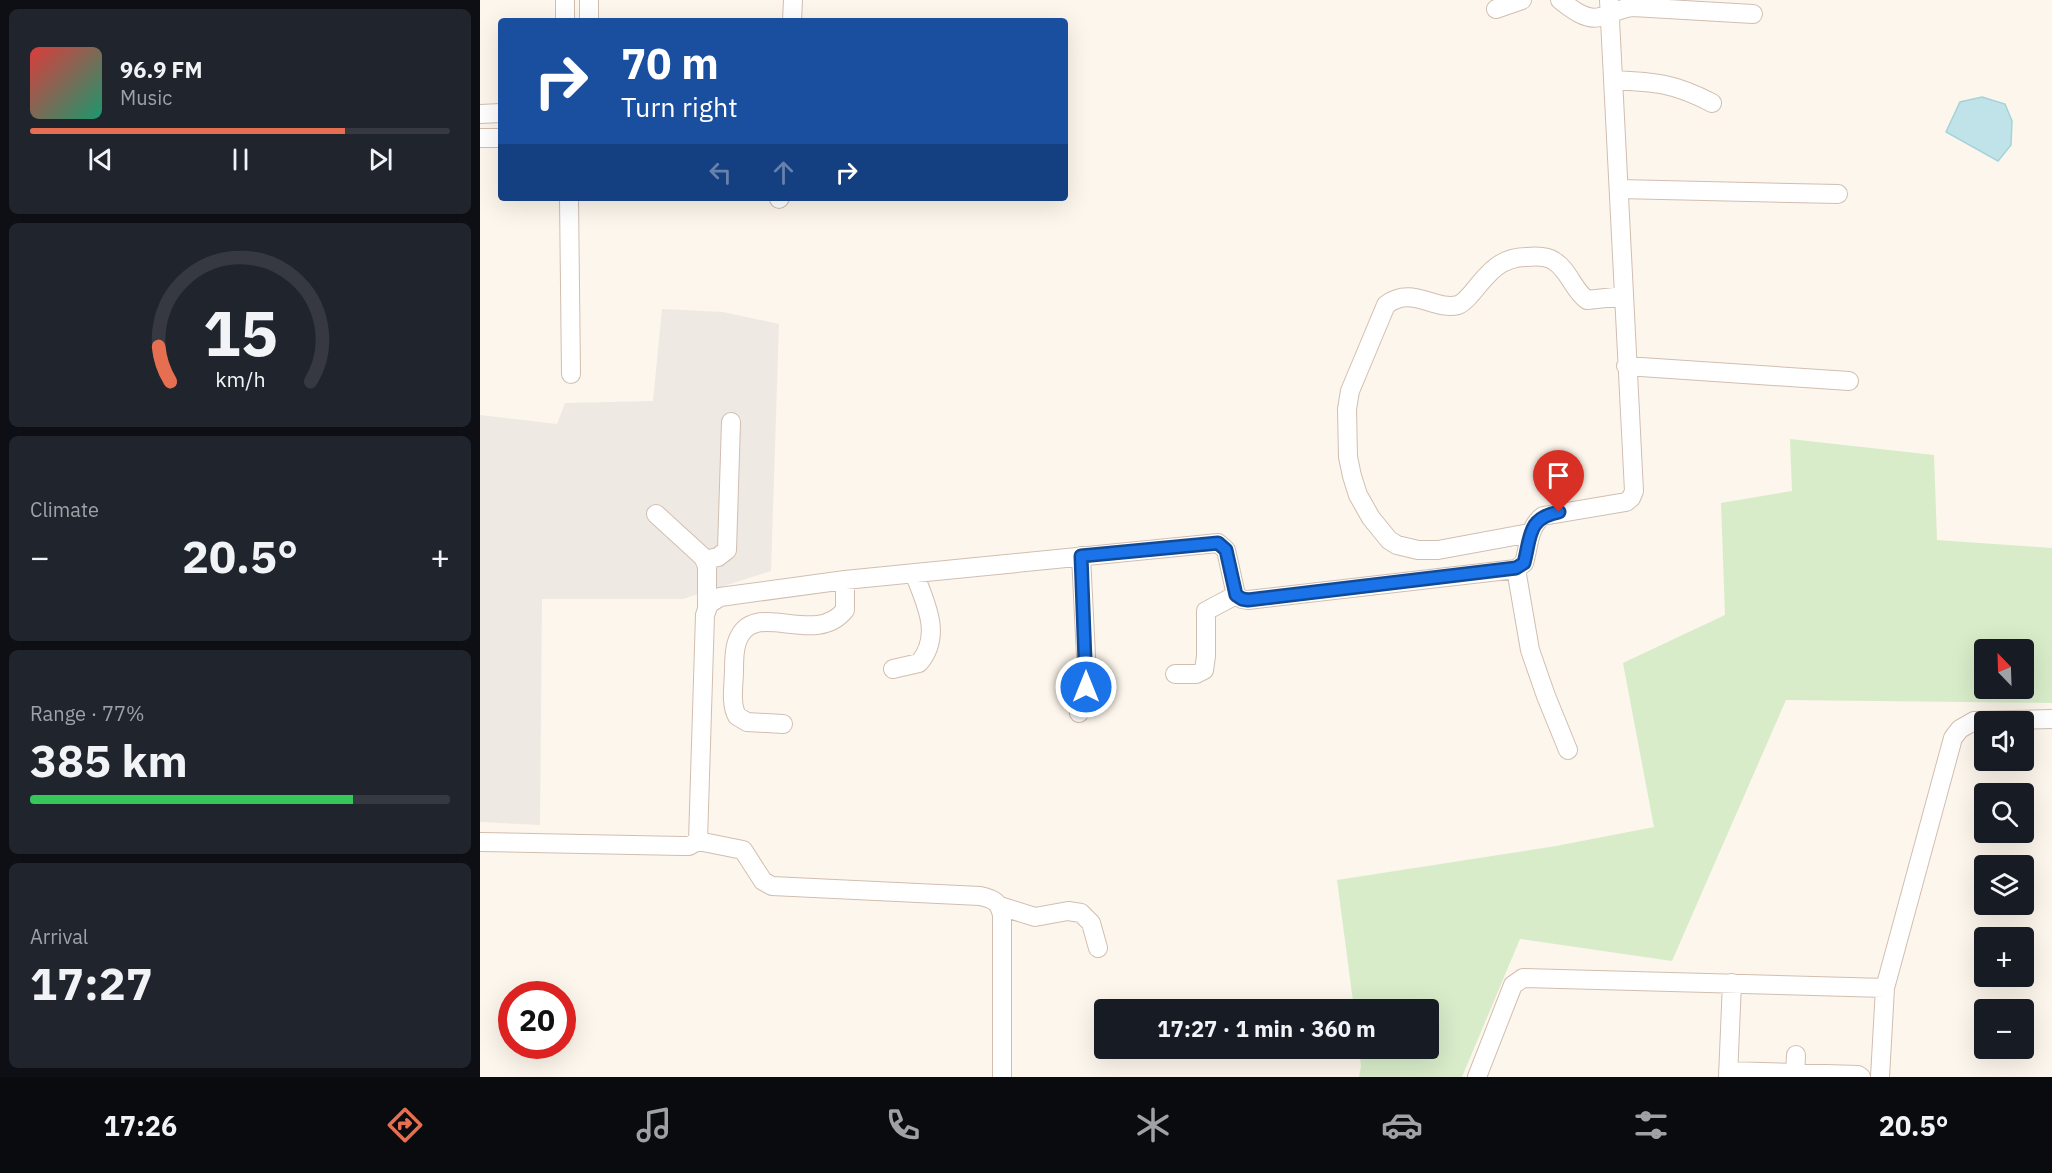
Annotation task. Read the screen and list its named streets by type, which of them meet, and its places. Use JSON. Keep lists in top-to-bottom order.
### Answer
{
  "north": "top left",
  "page": {
    "turn": ["70 m", "Turn right"],
    "song": ["96.9 FM", "Music"],
    "tile": [
      "Climate",
      ["Range · 77%", "385 km"],
      ["Arrival", "17:27"]
    ],
    "heat": ["−", "20.5°", "+"],
    "map_buttons": ["+", "−"],
    "limit": "20",
    "trip": "17:27 · 1 min · 360 m",
    "tabs": ["17:26", "20.5°"],
    "gauge": ["15", "km/h"]
  }
}
